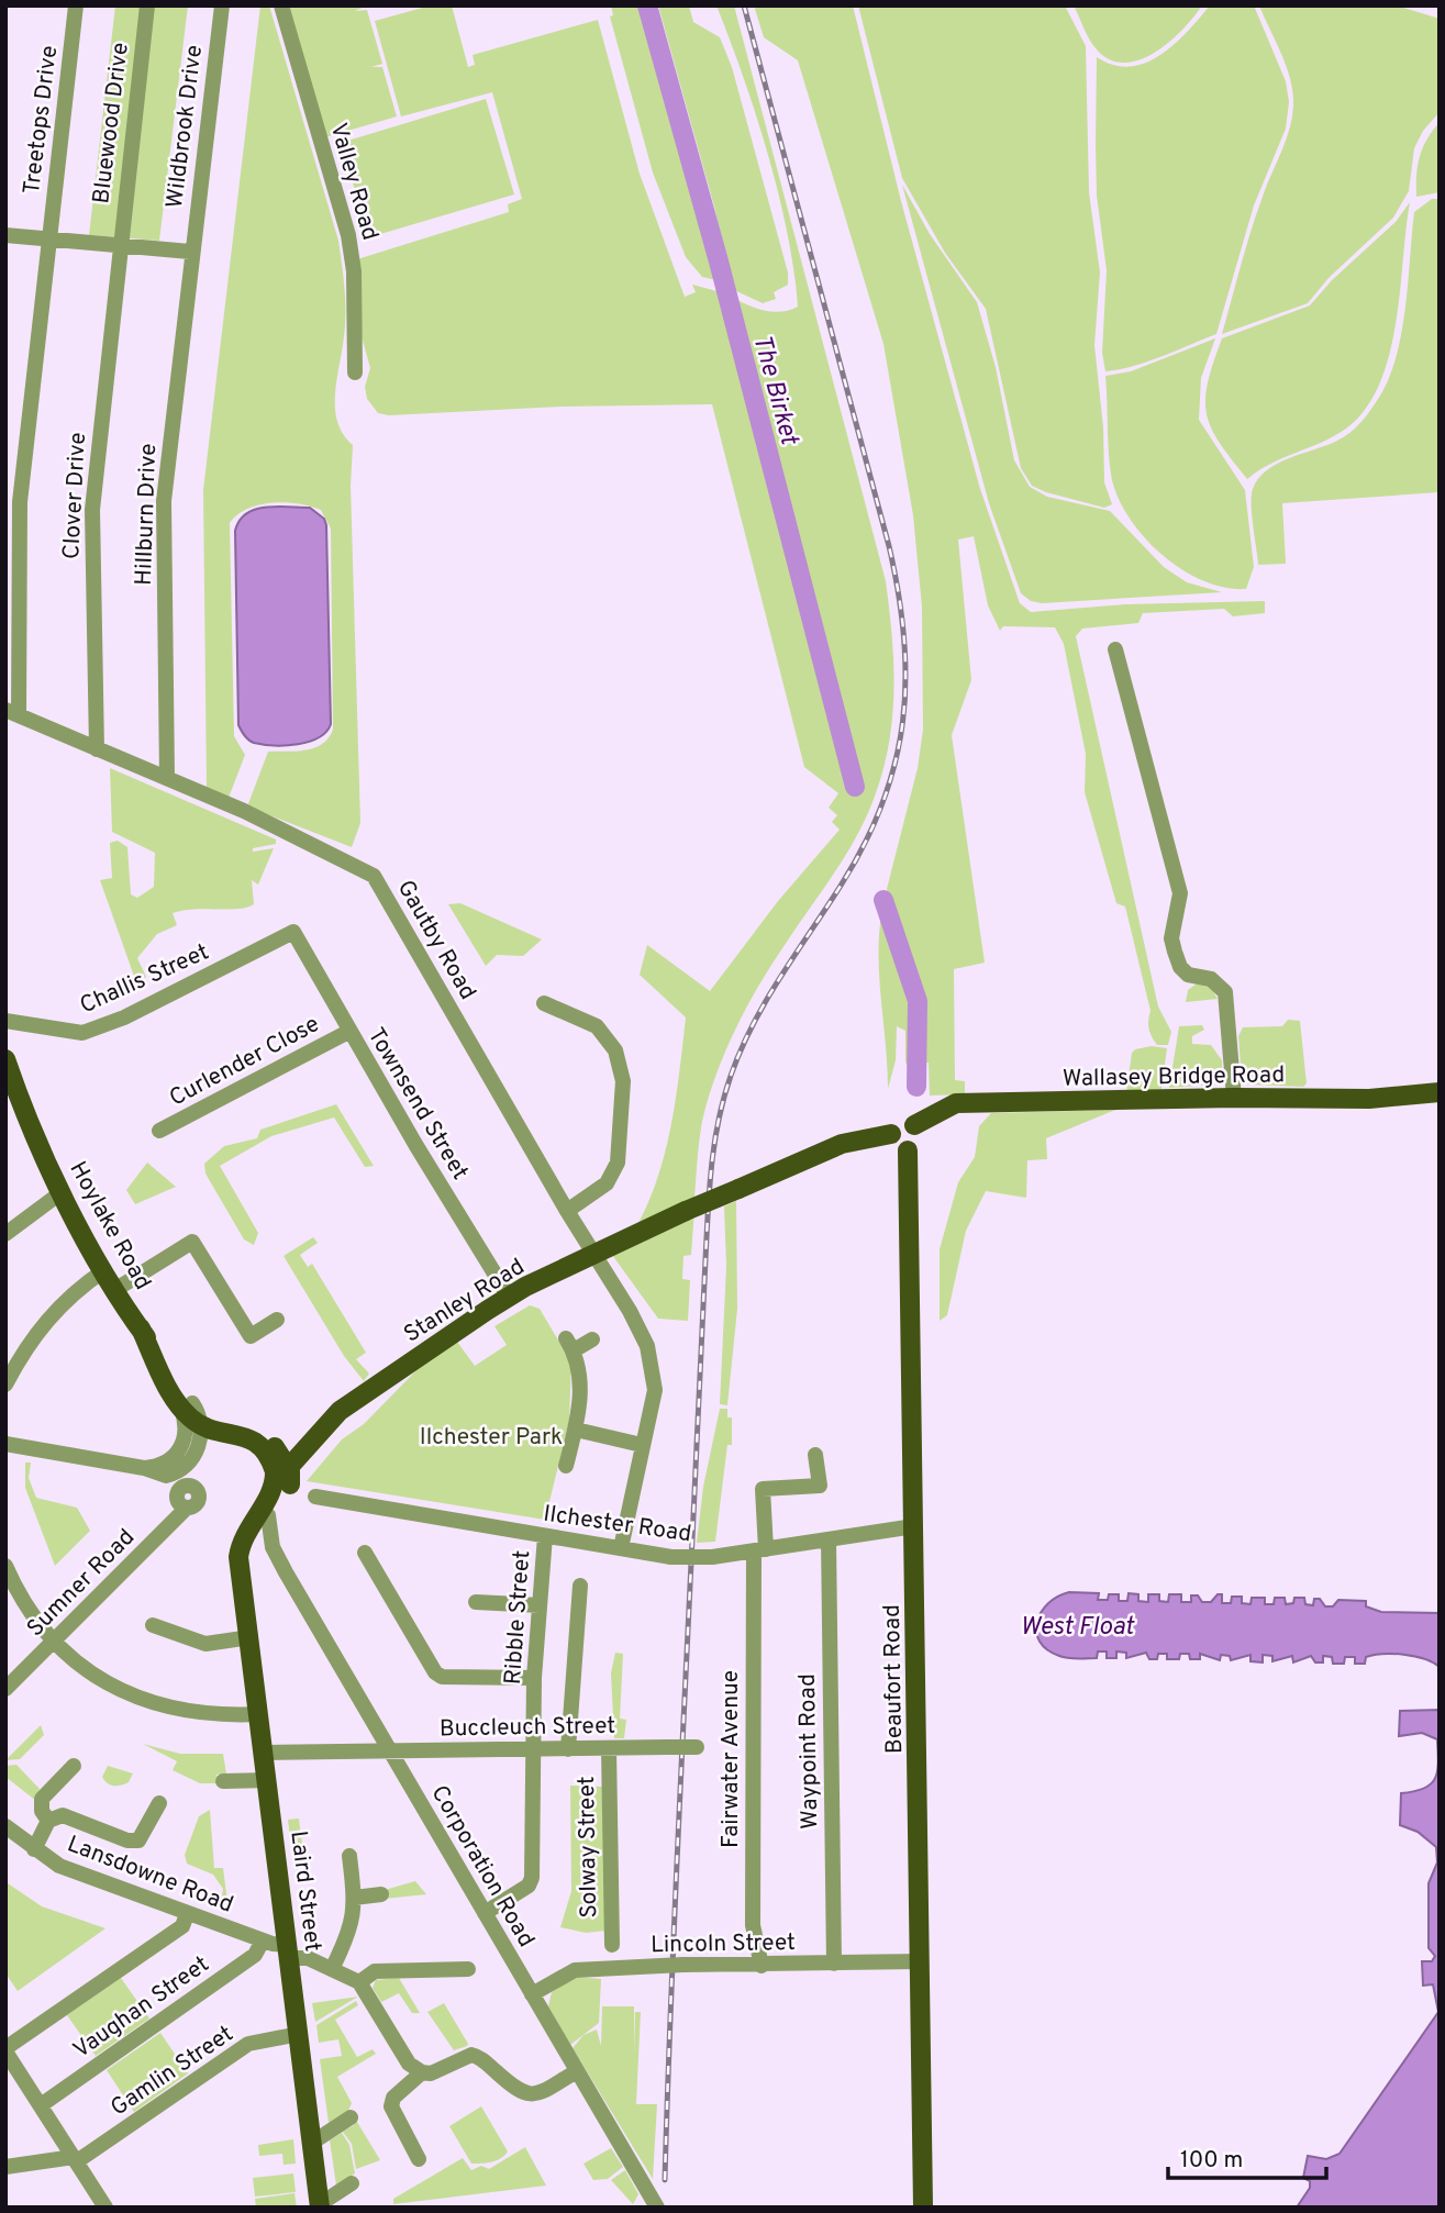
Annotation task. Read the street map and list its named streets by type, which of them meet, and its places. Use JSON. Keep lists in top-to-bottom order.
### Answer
{
  "streets": {
    "main road": [
      "Wallasey Bridge Road",
      "Hoylake Road",
      "Stanley Road",
      "Beaufort Road",
      "Laird Street"
    ],
    "street": [
      "Treetops Drive",
      "Bluewood Drive",
      "Wildbrook Drive",
      "Valley Road",
      "Clover Drive",
      "Hillburn Drive",
      "Gautby Road",
      "Challis Street",
      "Curlender Close",
      "Townsend Street",
      "Ilchester Road",
      "Sumner Road",
      "Ribble Street",
      "Buccleuch Street",
      "Waypoint Road",
      "Fairwater Avenue",
      "Solway Street",
      "Corporation Road",
      "Lansdowne Road",
      "Lincoln Street",
      "Vaughan Street",
      "Gamlin Street"
    ]
  },
  "crossings": [
    ["Treetops Drive", "Gautby Road"],
    ["Bluewood Drive", "Clover Drive"],
    ["Wildbrook Drive", "Hillburn Drive"],
    ["Clover Drive", "Gautby Road"],
    ["Hillburn Drive", "Gautby Road"],
    ["Gautby Road", "Stanley Road"],
    ["Gautby Road", "Ilchester Road"],
    ["Challis Street", "Townsend Street"],
    ["Curlender Close", "Townsend Street"],
    ["Wallasey Bridge Road", "Beaufort Road"],
    ["Townsend Street", "Stanley Road"],
    ["Ilchester Road", "Ribble Street"],
    ["Ilchester Road", "Beaufort Road"],
    ["Ilchester Road", "Waypoint Road"],
    ["Ilchester Road", "Fairwater Avenue"],
    ["Ribble Street", "Buccleuch Street"],
    ["Ribble Street", "Corporation Road"],
    ["Beaufort Road", "Lincoln Street"],
    ["Buccleuch Street", "Solway Street"],
    ["Buccleuch Street", "Corporation Road"],
    ["Buccleuch Street", "Laird Street"],
    ["Waypoint Road", "Lincoln Street"],
    ["Fairwater Avenue", "Lincoln Street"],
    ["Corporation Road", "Lincoln Street"],
    ["Lansdowne Road", "Laird Street"],
    ["Lansdowne Road", "Vaughan Street"],
    ["Laird Street", "Gamlin Street"]
  ],
  "water": ["The Birket", "West Float"],
  "parks": ["Ilchester Park"],
  "scale_bar": "100 m"
}
